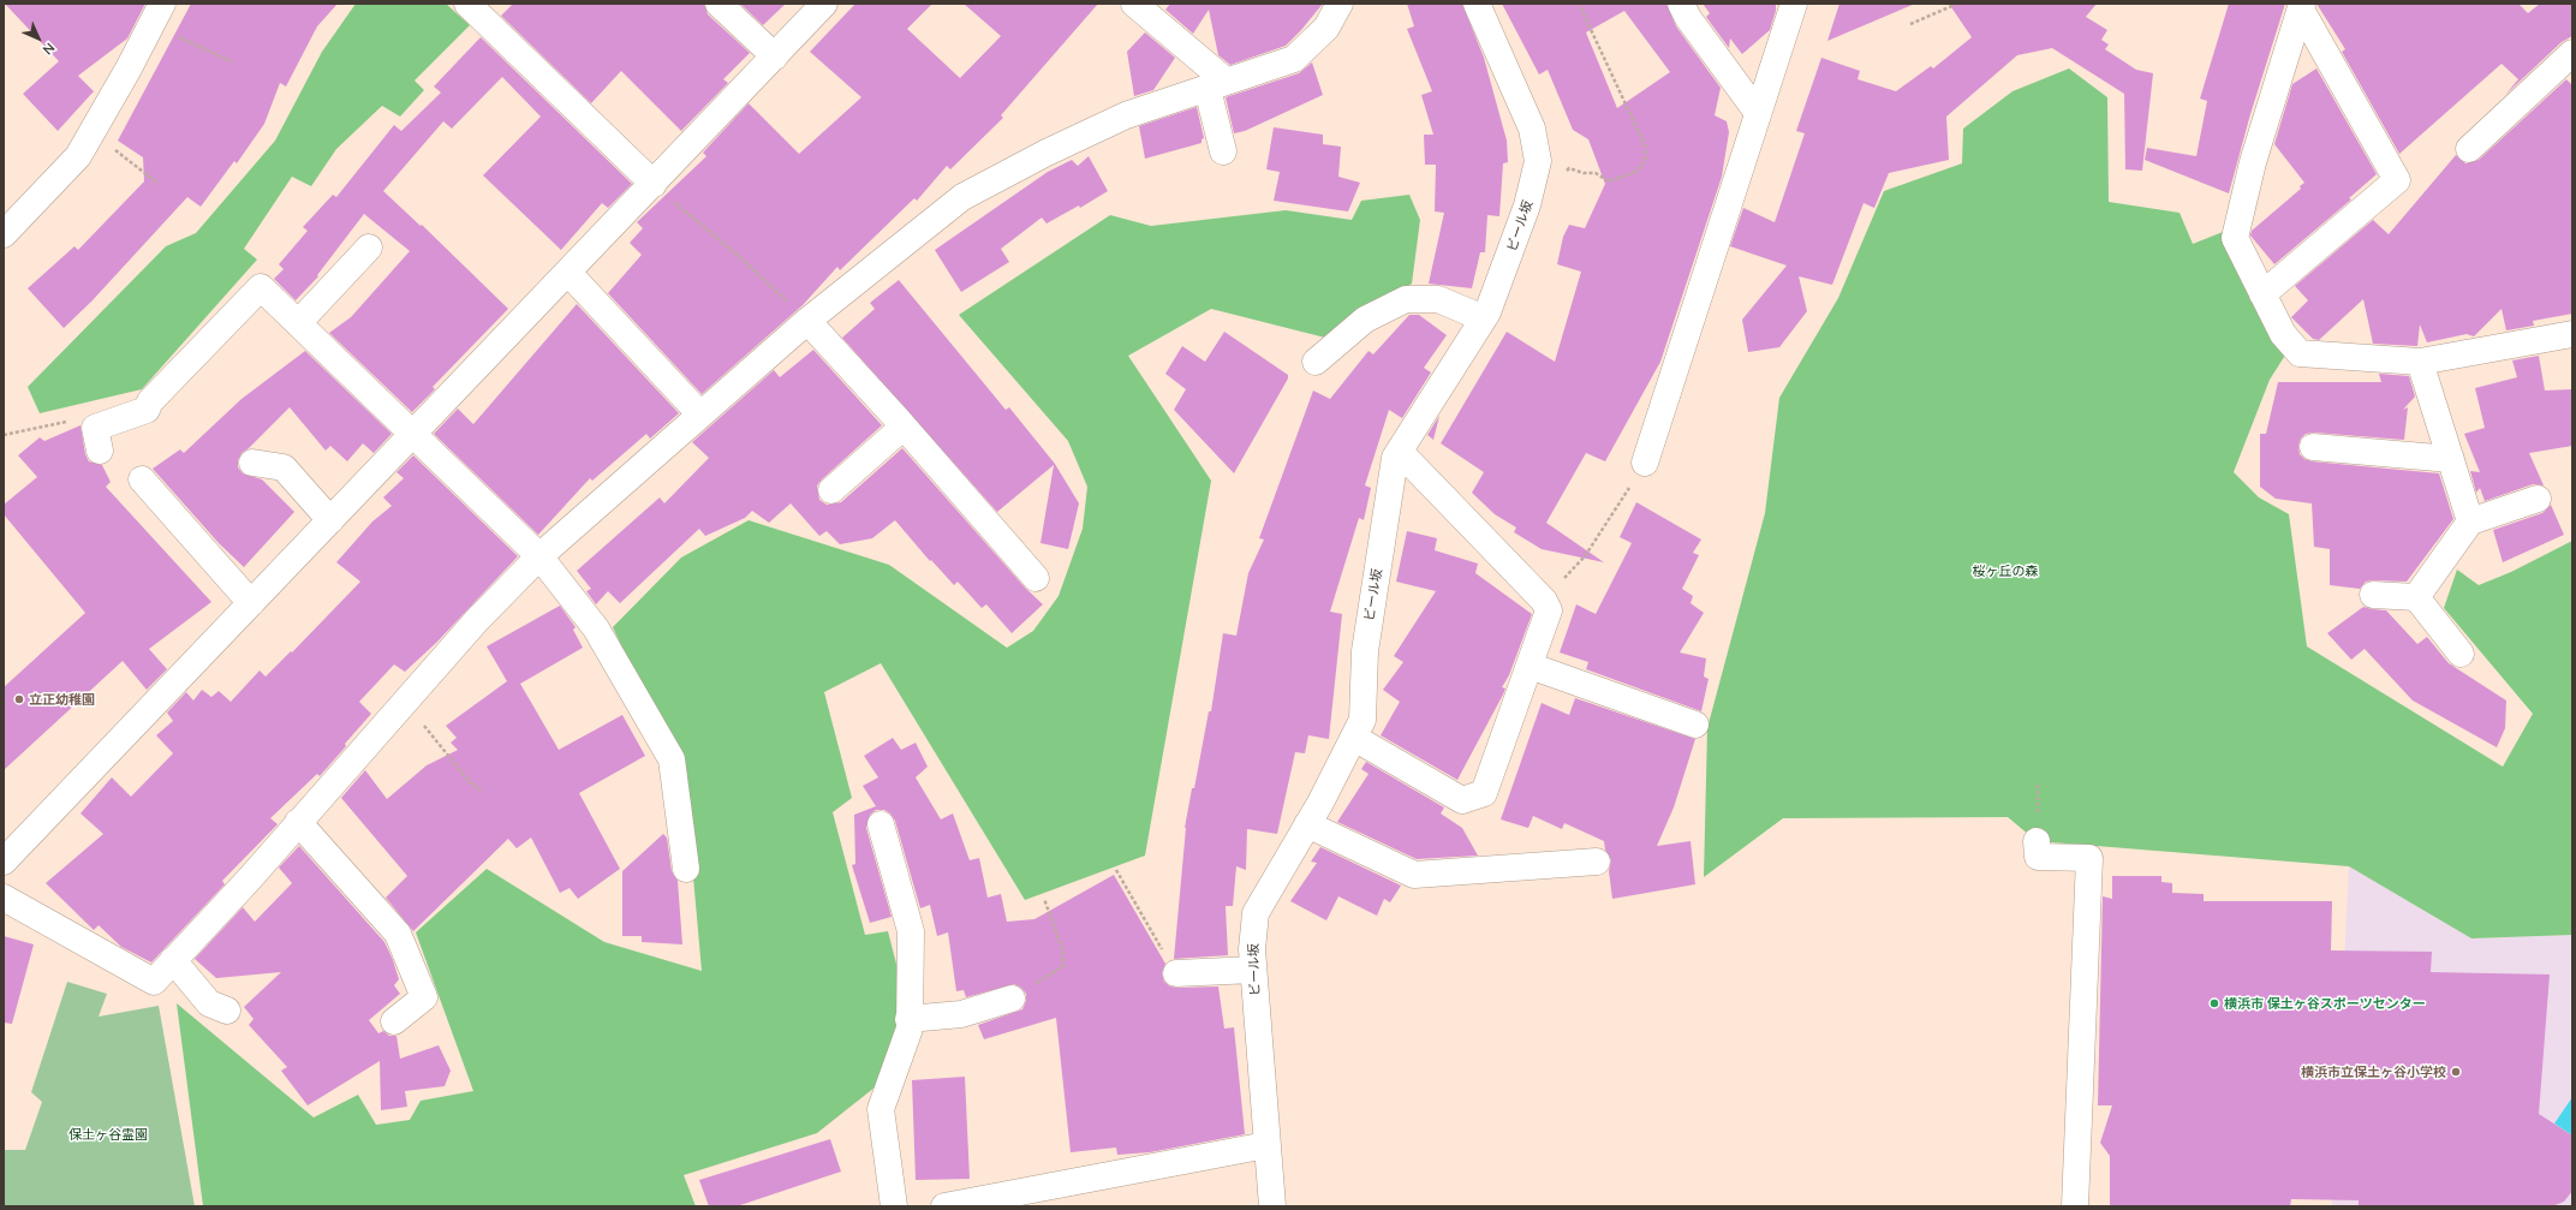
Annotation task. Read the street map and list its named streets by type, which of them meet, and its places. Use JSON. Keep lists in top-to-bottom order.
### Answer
{
  "streets": {
    "street": ["ビール坂"]
  },
  "parks": ["桜ヶ丘の森", "保土ヶ谷霊園"],
  "places": ["立正幼稚園", "横浜市 保土ヶ谷スポーツセンター", "横浜市立保土ヶ谷小学校"],
  "north": "bottom right"
}
